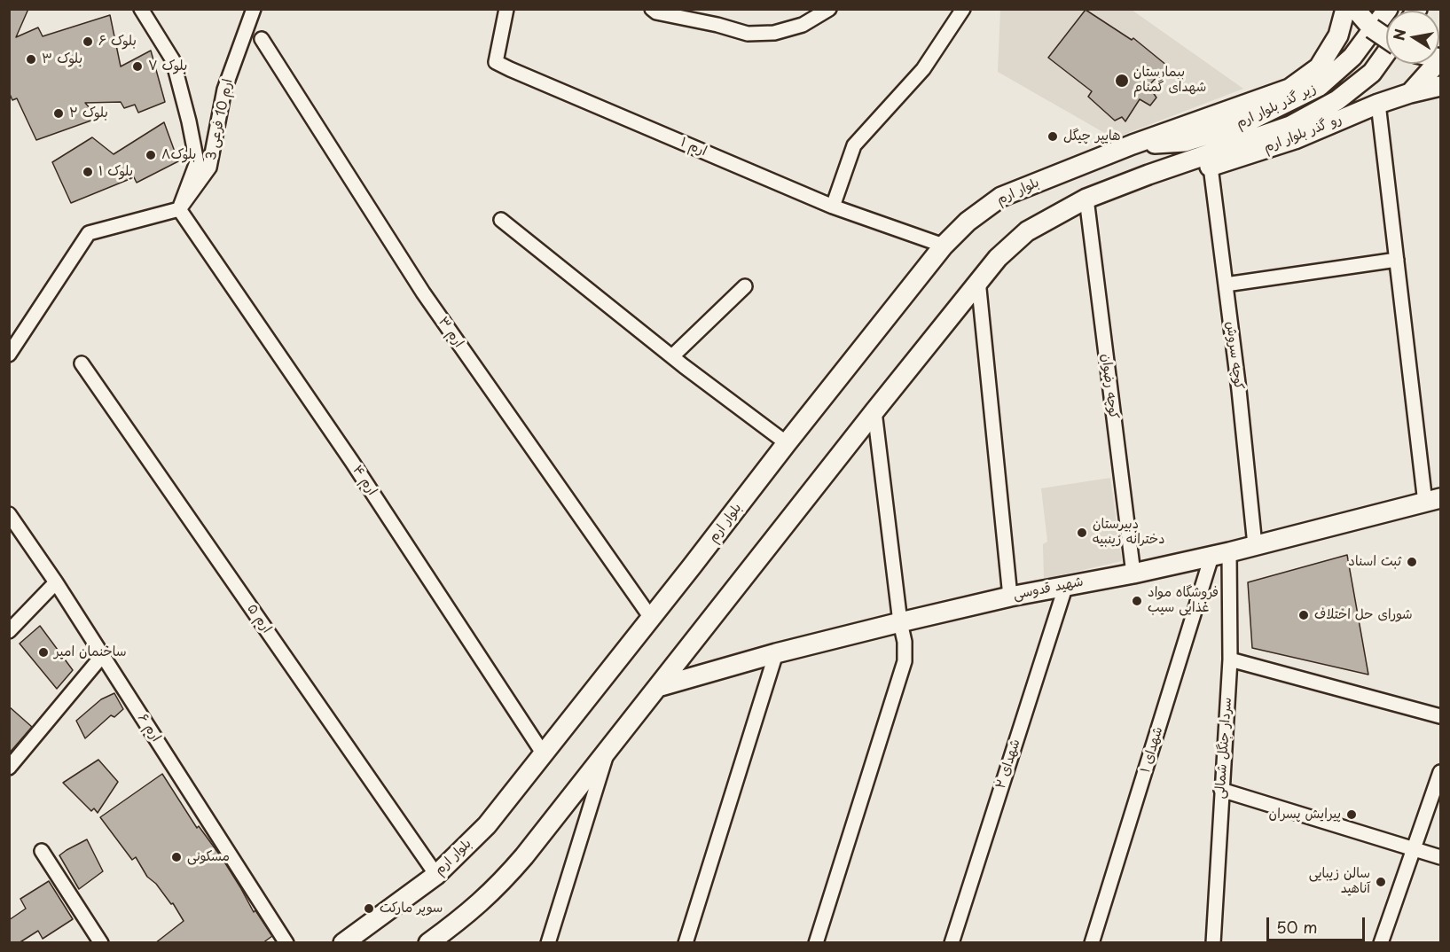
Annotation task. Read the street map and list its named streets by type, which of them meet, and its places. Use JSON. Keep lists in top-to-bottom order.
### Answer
{
  "streets": {
    "main road": [
      "زیر گذر بلوار ارم",
      "رو گذر بلوار ارم",
      "بلوار ارم",
      "شهید قدوسی"
    ],
    "street": [
      "ارم 10 فرعی 3",
      "ارم ۱",
      "ارم ۳",
      "کوچه سروش",
      "کوچه رضوان",
      "ارم ۴",
      "ارم ۵",
      "ارم ۶",
      "سردار جنگل شمالی",
      "شهدای ۱",
      "شهدای ۲"
    ]
  },
  "crossings": [
    ["زیر گذر بلوار ارم", "رو گذر بلوار ارم"],
    ["زیر گذر بلوار ارم", "بلوار ارم"],
    ["ارم 10 فرعی 3", "ارم ۴"],
    ["رو گذر بلوار ارم", "کوچه سروش"],
    ["ارم ۱", "بلوار ارم"],
    ["بلوار ارم", "ارم ۳"],
    ["بلوار ارم", "ارم ۴"],
    ["بلوار ارم", "ارم ۵"],
    ["کوچه سروش", "شهید قدوسی"],
    ["کوچه رضوان", "شهید قدوسی"],
    ["شهید قدوسی", "سردار جنگل شمالی"],
    ["شهید قدوسی", "شهدای ۱"],
    ["شهید قدوسی", "شهدای ۲"],
    ["سردار جنگل شمالی", "شهدای ۱"]
  ],
  "places": [
    "بلوک ۶",
    "بلوک ۳",
    "بلوک ۷",
    "بیمارستان شهدای گمنام",
    "بلوک ۲",
    "هایپر چیگل",
    "بلوک۸",
    "بلوک ۱",
    "دبیرستان دخترانه زینبیه",
    "ثبت اسناد",
    "فروشگاه مواد غذایی سیب",
    "شورای حل اختلاف",
    "ساخنمان امیر",
    "پیرایش پسران",
    "مسکونی",
    "سالن زیبایی آناهید",
    "سوپر مارکت"
  ],
  "scale_bar": "50 m",
  "north": "left"
}
